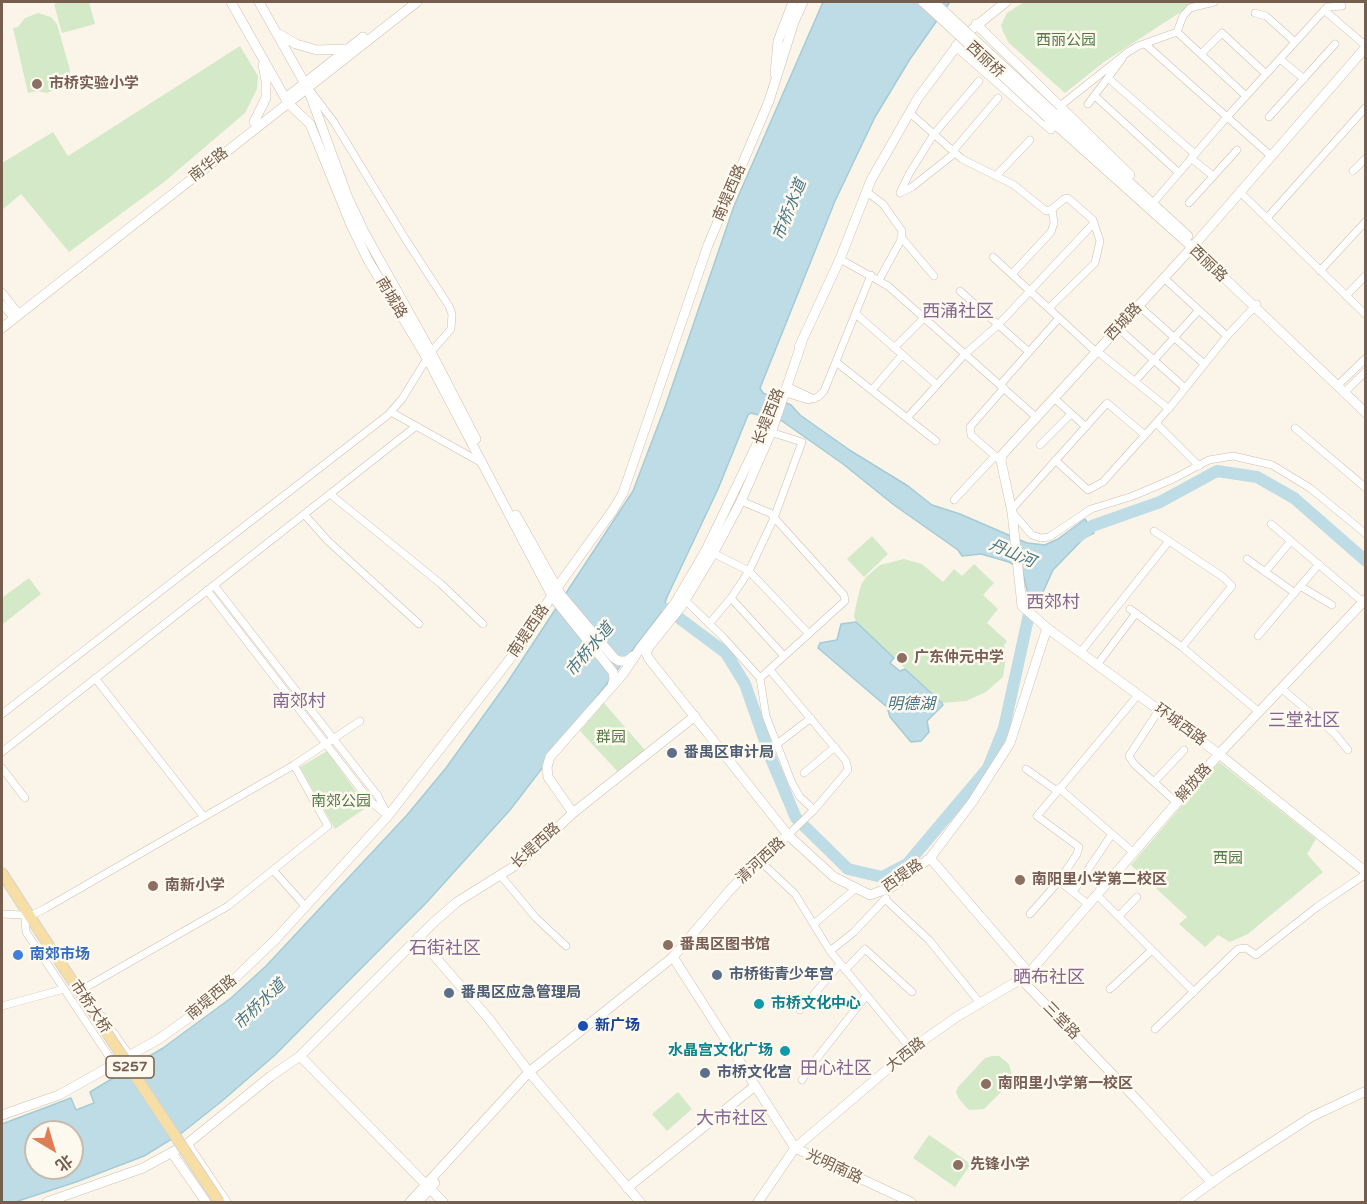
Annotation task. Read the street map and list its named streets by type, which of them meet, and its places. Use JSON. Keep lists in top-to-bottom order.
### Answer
{
  "streets": {
    "main road": ["市桥大桥", "S257"],
    "street": [
      "西丽桥",
      "南华路",
      "南堤西路",
      "西丽路",
      "南城路",
      "西城路",
      "长堤西路",
      "环城西路",
      "解放路",
      "清河西路",
      "西堤路",
      "三堂路",
      "大西路",
      "光明南路"
    ]
  },
  "crossings": [
    ["西丽桥", "西丽路"],
    ["南华路", "南城路"],
    ["南堤西路", "南城路"],
    ["西丽路", "西城路"],
    ["长堤西路", "西堤路"],
    ["环城西路", "解放路"],
    ["环城西路", "西堤路"],
    ["解放路", "三堂路"],
    ["解放路", "大西路"],
    ["清河西路", "西堤路"],
    ["清河西路", "光明南路"],
    ["西堤路", "三堂路"],
    ["市桥大桥", "S257"],
    ["三堂路", "大西路"],
    ["大西路", "光明南路"]
  ],
  "districts": [
    "西涌社区",
    "西郊村",
    "南郊村",
    "三堂社区",
    "石街社区",
    "晒布社区",
    "田心社区",
    "大市社区"
  ],
  "water": ["市桥水道", "丹山河", "明德湖"],
  "parks": [
    "西丽公园",
    "群园",
    "南郊公园",
    "西园"
  ],
  "places": [
    "市桥实验小学",
    "广东仲元中学",
    "番禺区审计局",
    "南阳里小学第二校区",
    "南新小学",
    "番禺区图书馆",
    "南郊市场",
    "市桥街青少年宫",
    "番禺区应急管理局",
    "市桥文化中心",
    "新广场",
    "水晶宫文化广场",
    "市桥文化宫",
    "南阳里小学第一校区",
    "先锋小学"
  ],
  "north": "bottom right"
}
